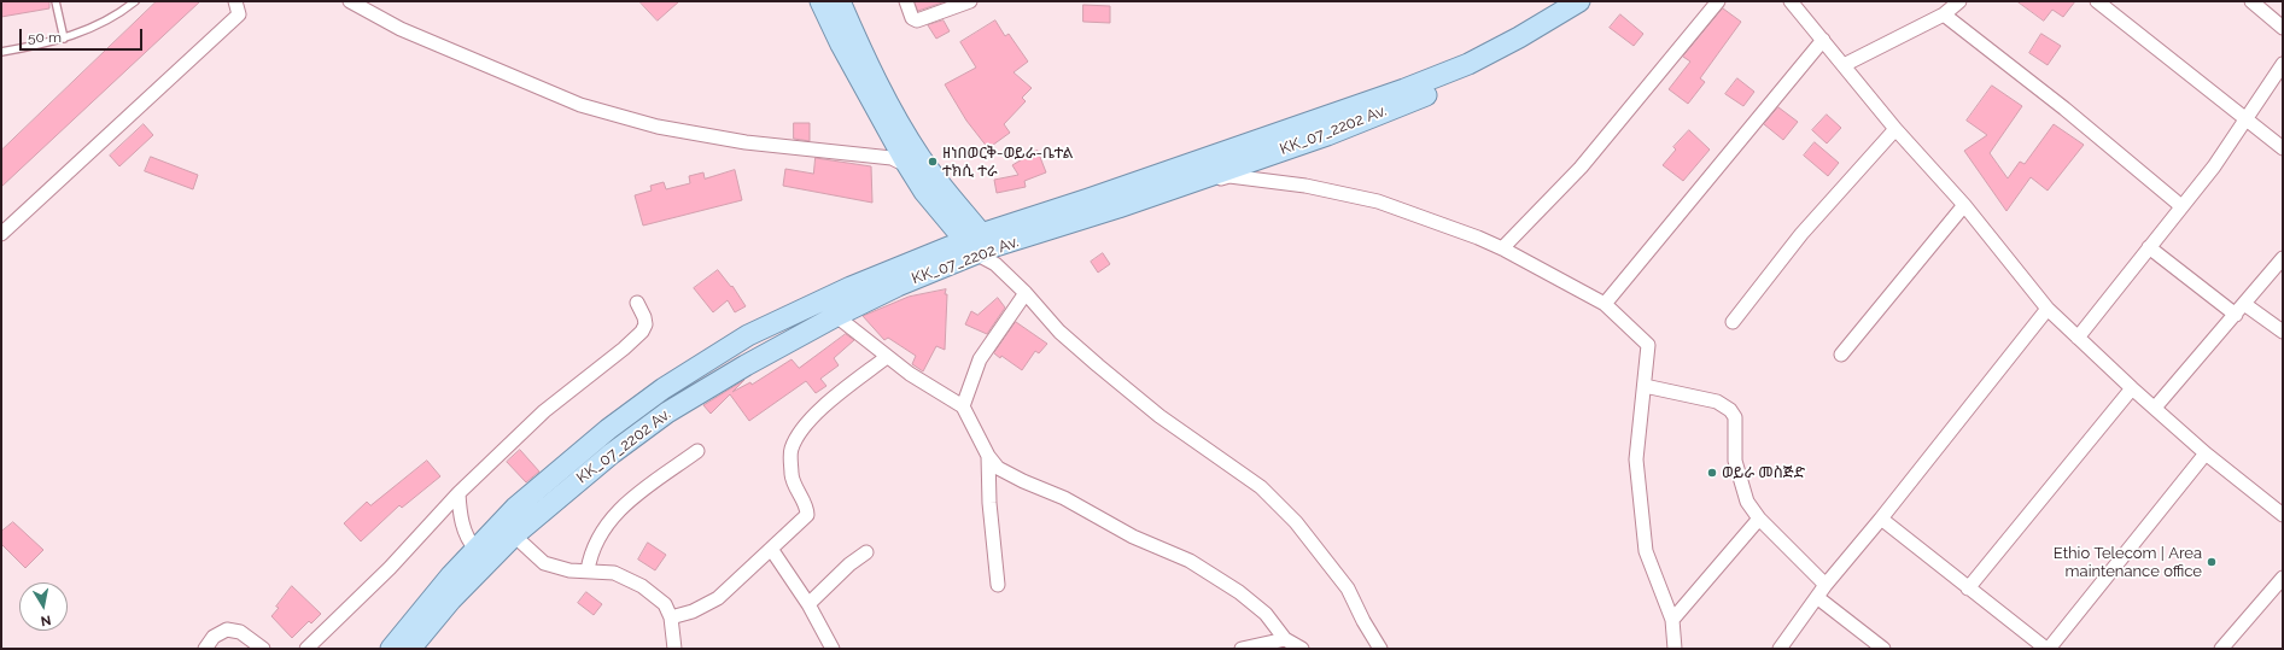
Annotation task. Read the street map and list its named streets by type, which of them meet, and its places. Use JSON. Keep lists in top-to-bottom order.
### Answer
{
  "streets": {
    "main road": ["KK_07_2202 Av."]
  },
  "places": ["ዘነበወርቅ-ወይራ-ቤተል ተክሲ ተራ", "ወይራ መስጅድ", "Ethio Telecom | Area maintenance office"],
  "scale_bar": "50 m",
  "north": "bottom"
}
